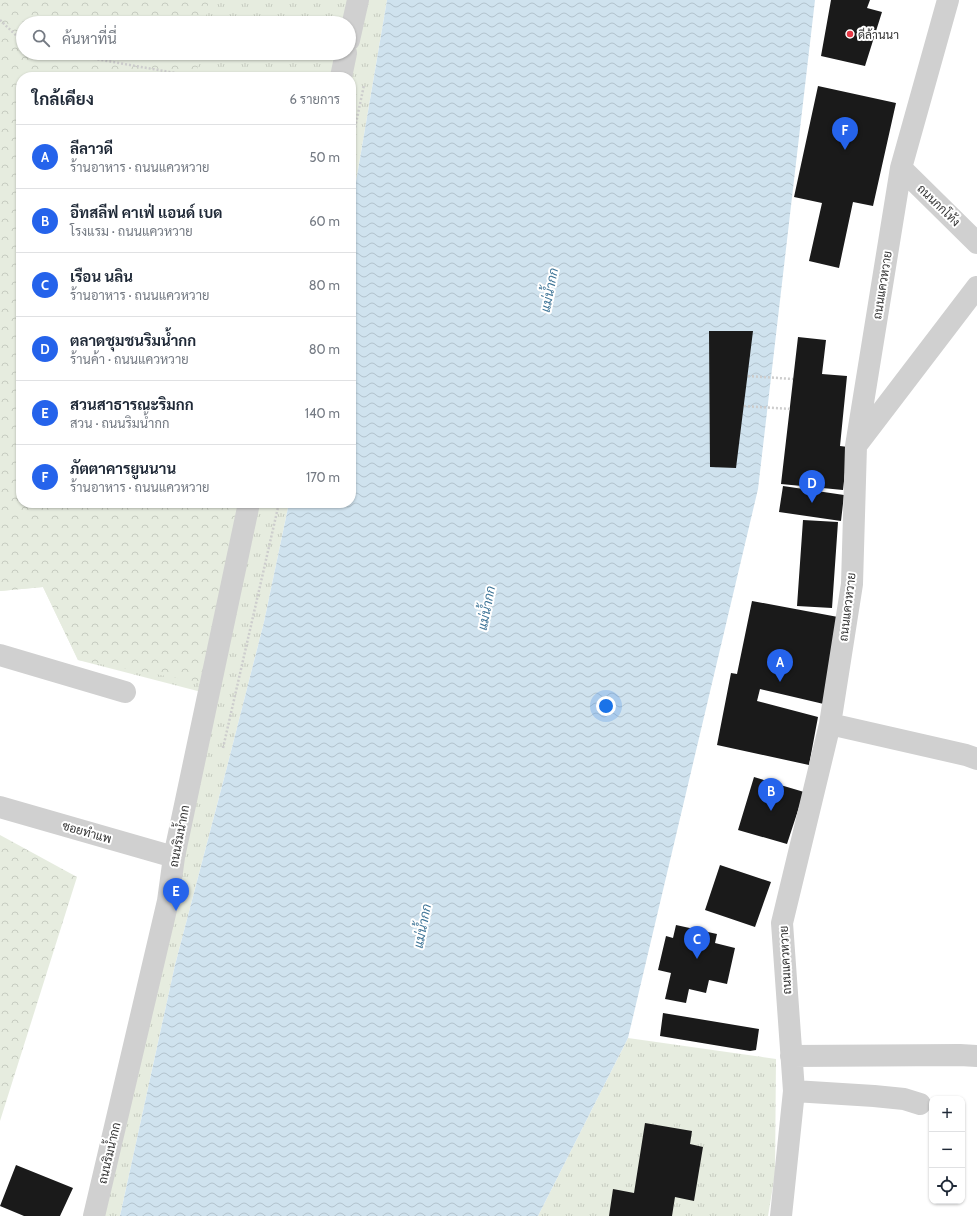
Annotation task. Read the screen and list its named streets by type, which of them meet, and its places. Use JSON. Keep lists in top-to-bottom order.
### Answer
{
  "streets": {
    "street": [
      "ถนนกกโท้ง",
      "ถนนแควหวาย",
      "ซอยทำแพ",
      "ถนนริมน้ำกก"
    ]
  },
  "crossings": [
    ["ถนนกกโท้ง", "ถนนแควหวาย"],
    ["ซอยทำแพ", "ถนนริมน้ำกก"]
  ],
  "water": ["แม่น้ำกก"],
  "places": ["ดีล้านนา"],
  "page": {
    "search": "ค้นหาที่นี่",
    "heading": ["ใกล้เคียง", "6 รายการ"],
    "pins": [
      "F",
      "D",
      "A",
      "B",
      "E",
      "C"
    ],
    "list": [
      {
        "mark": "A",
        "name": "ลีลาวดี",
        "note": "ร้านอาหาร · ถนนแควหวาย",
        "value": "50 m"
      },
      {
        "mark": "B",
        "name": "อีทสลีฟ คาเฟ่ แอนด์ เบด",
        "note": "โรงแรม · ถนนแควหวาย",
        "value": "60 m"
      },
      {
        "mark": "C",
        "name": "เรือน นลิน",
        "note": "ร้านอาหาร · ถนนแควหวาย",
        "value": "80 m"
      },
      {
        "mark": "D",
        "name": "ตลาดชุมชนริมน้ำกก",
        "note": "ร้านค้า · ถนนแควหวาย",
        "value": "80 m"
      },
      {
        "mark": "E",
        "name": "สวนสาธารณะริมกก",
        "note": "สวน · ถนนริมน้ำกก",
        "value": "140 m"
      },
      {
        "mark": "F",
        "name": "ภัตตาคารยูนนาน",
        "note": "ร้านอาหาร · ถนนแควหวาย",
        "value": "170 m"
      }
    ],
    "map_buttons": ["+", "−"]
  }
}
